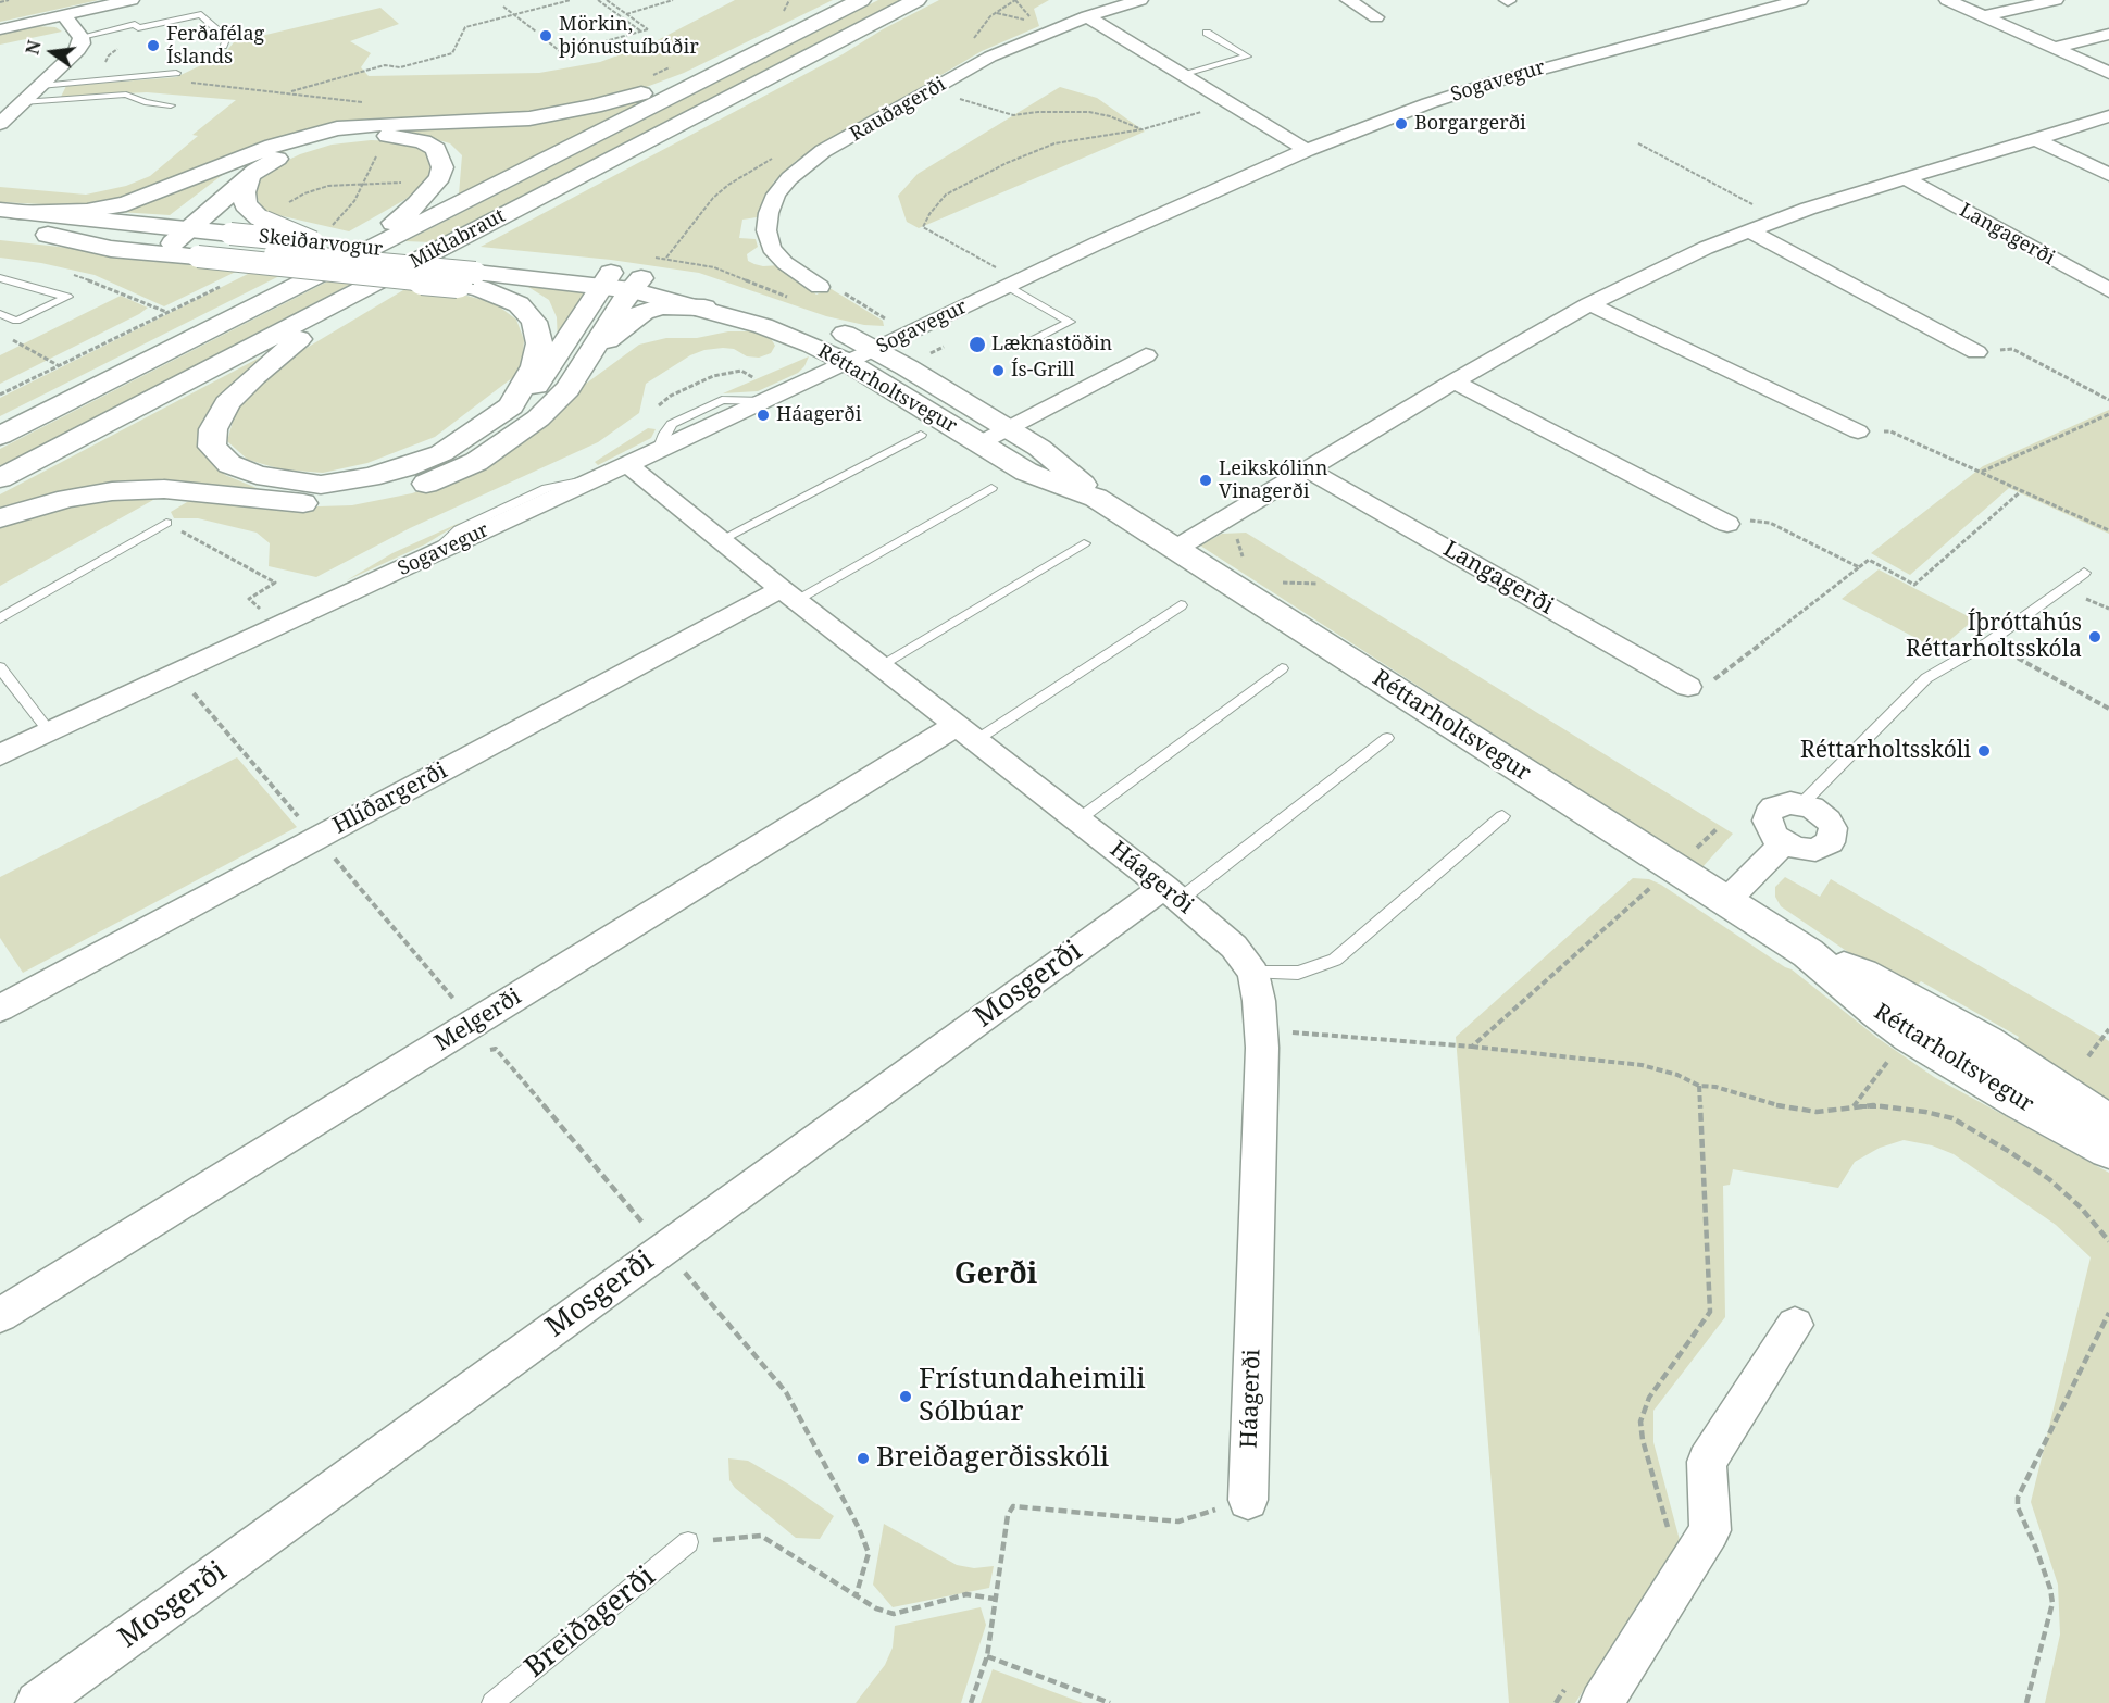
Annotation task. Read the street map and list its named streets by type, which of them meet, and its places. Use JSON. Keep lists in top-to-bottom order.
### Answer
{
  "streets": {
    "main road": ["Miklabraut", "Skeiðarvogur", "Réttarholtsvegur"],
    "street": [
      "Sogavegur",
      "Rauðagerði",
      "Langagerði",
      "Hlíðargerði",
      "Háagerði",
      "Mosgerði",
      "Melgerði"
    ],
    "lane": ["Breiðagerði"]
  },
  "crossings": [
    ["Sogavegur", "Réttarholtsvegur"],
    ["Sogavegur", "Háagerði"],
    ["Skeiðarvogur", "Réttarholtsvegur"],
    ["Hlíðargerði", "Háagerði"],
    ["Háagerði", "Mosgerði"],
    ["Háagerði", "Melgerði"]
  ],
  "districts": ["Gerði"],
  "places": [
    "Mörkin, þjónustuíbúðir",
    "Ferðafélag Íslands",
    "Borgargerði",
    "Læknastöðin",
    "Ís-Grill",
    "Háagerði",
    "Leikskólinn Vinagerði",
    "Íþróttahús Réttarholtsskóla",
    "Réttarholtsskóli",
    "Frístundaheimili Sólbúar",
    "Breiðagerðisskóli"
  ],
  "north": "left"
}
